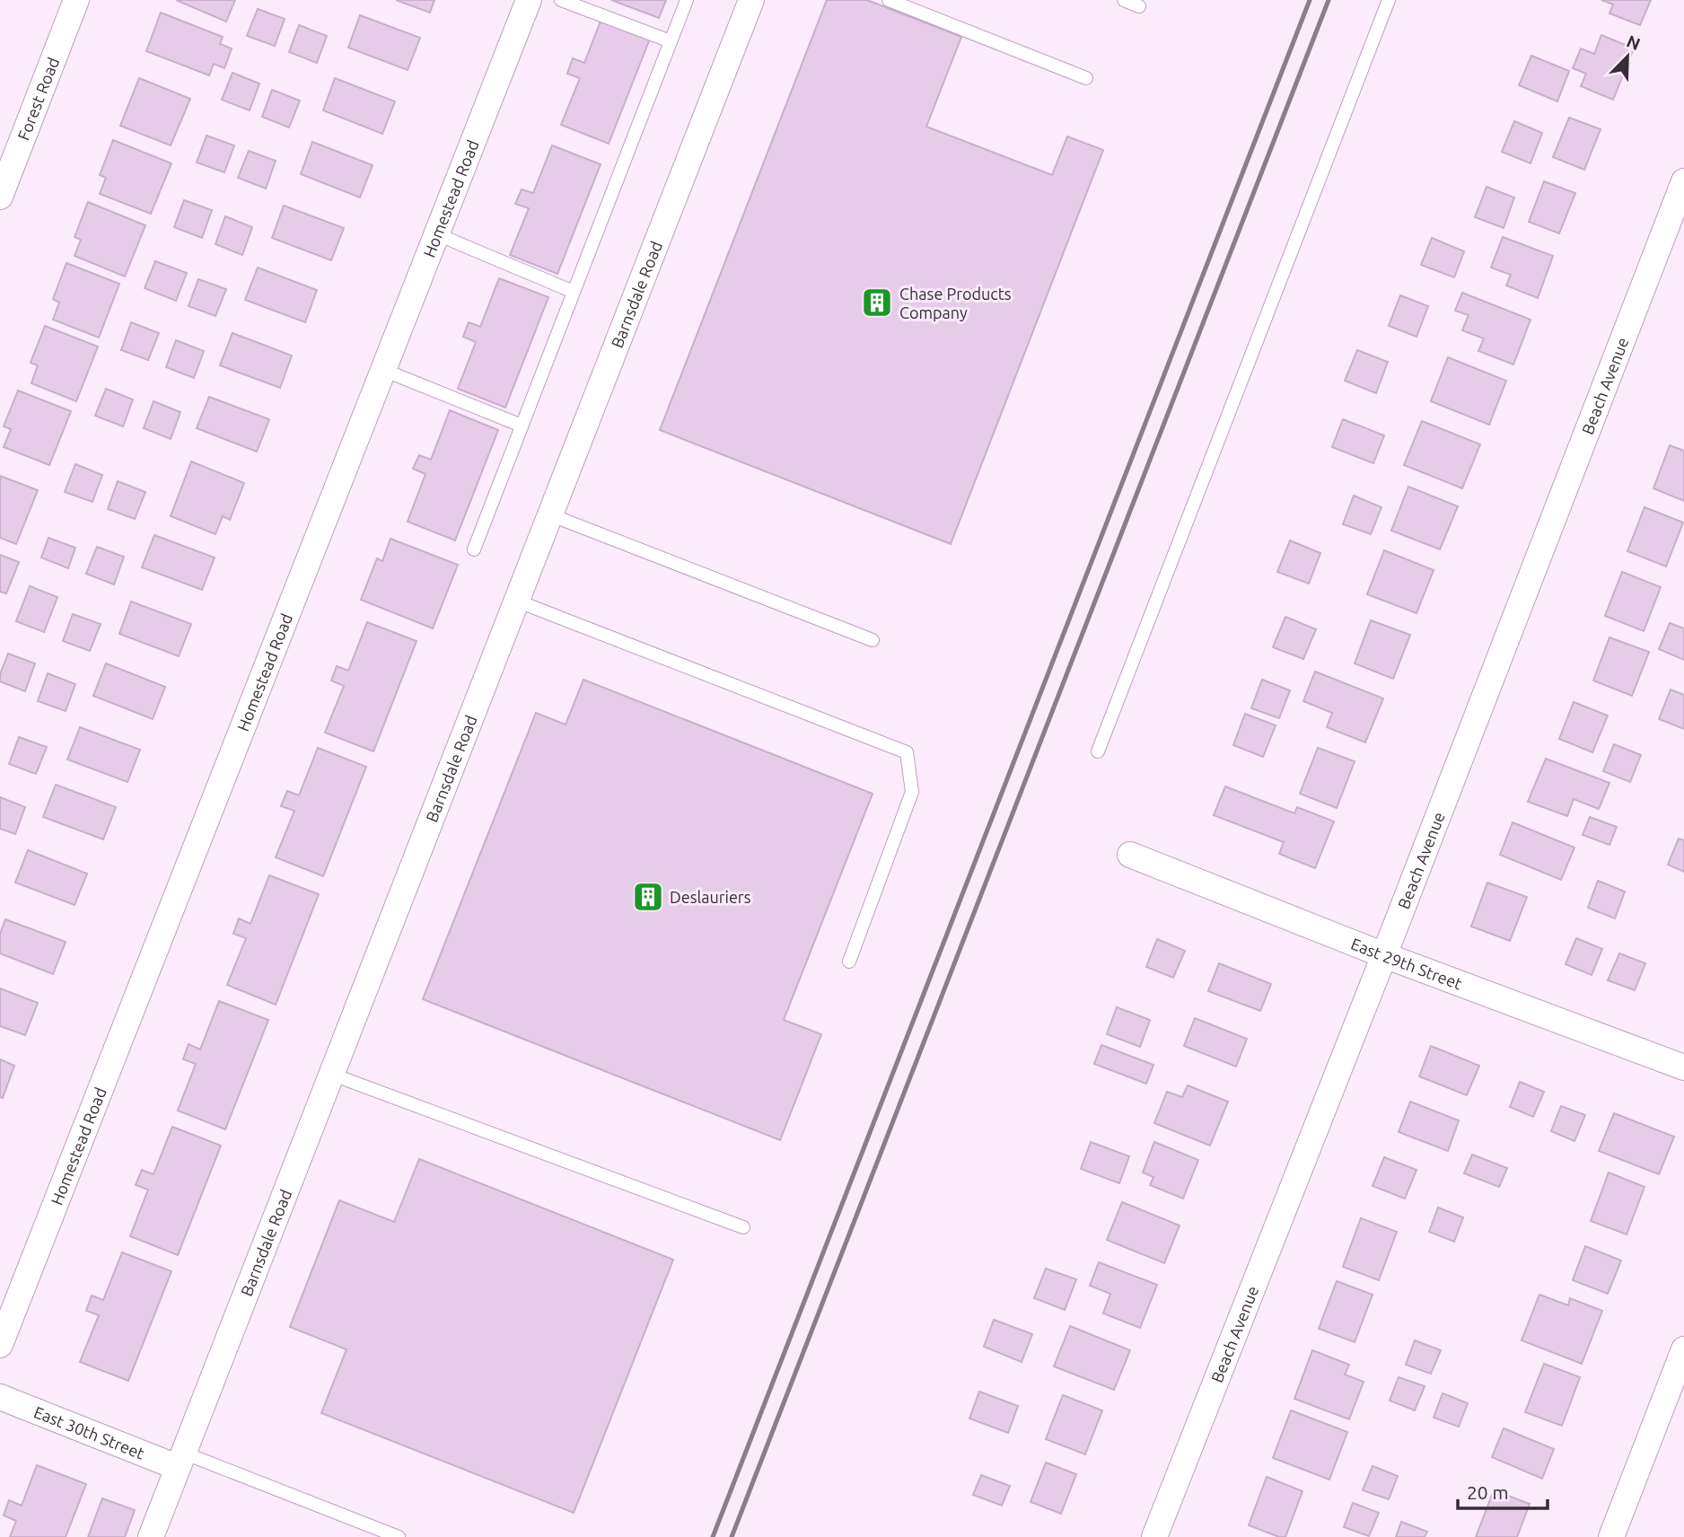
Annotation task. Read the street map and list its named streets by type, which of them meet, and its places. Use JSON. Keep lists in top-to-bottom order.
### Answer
{
  "streets": {
    "street": [
      "Forest Road",
      "Homestead Road",
      "Barnsdale Road",
      "Beach Avenue",
      "East 29th Street",
      "East 30th Street"
    ]
  },
  "crossings": [
    ["Barnsdale Road", "East 30th Street"],
    ["Beach Avenue", "East 29th Street"]
  ],
  "places": {
    "building": ["Chase Products Company", "Deslauriers"]
  },
  "scale_bar": "20 m",
  "north": "top right"
}
